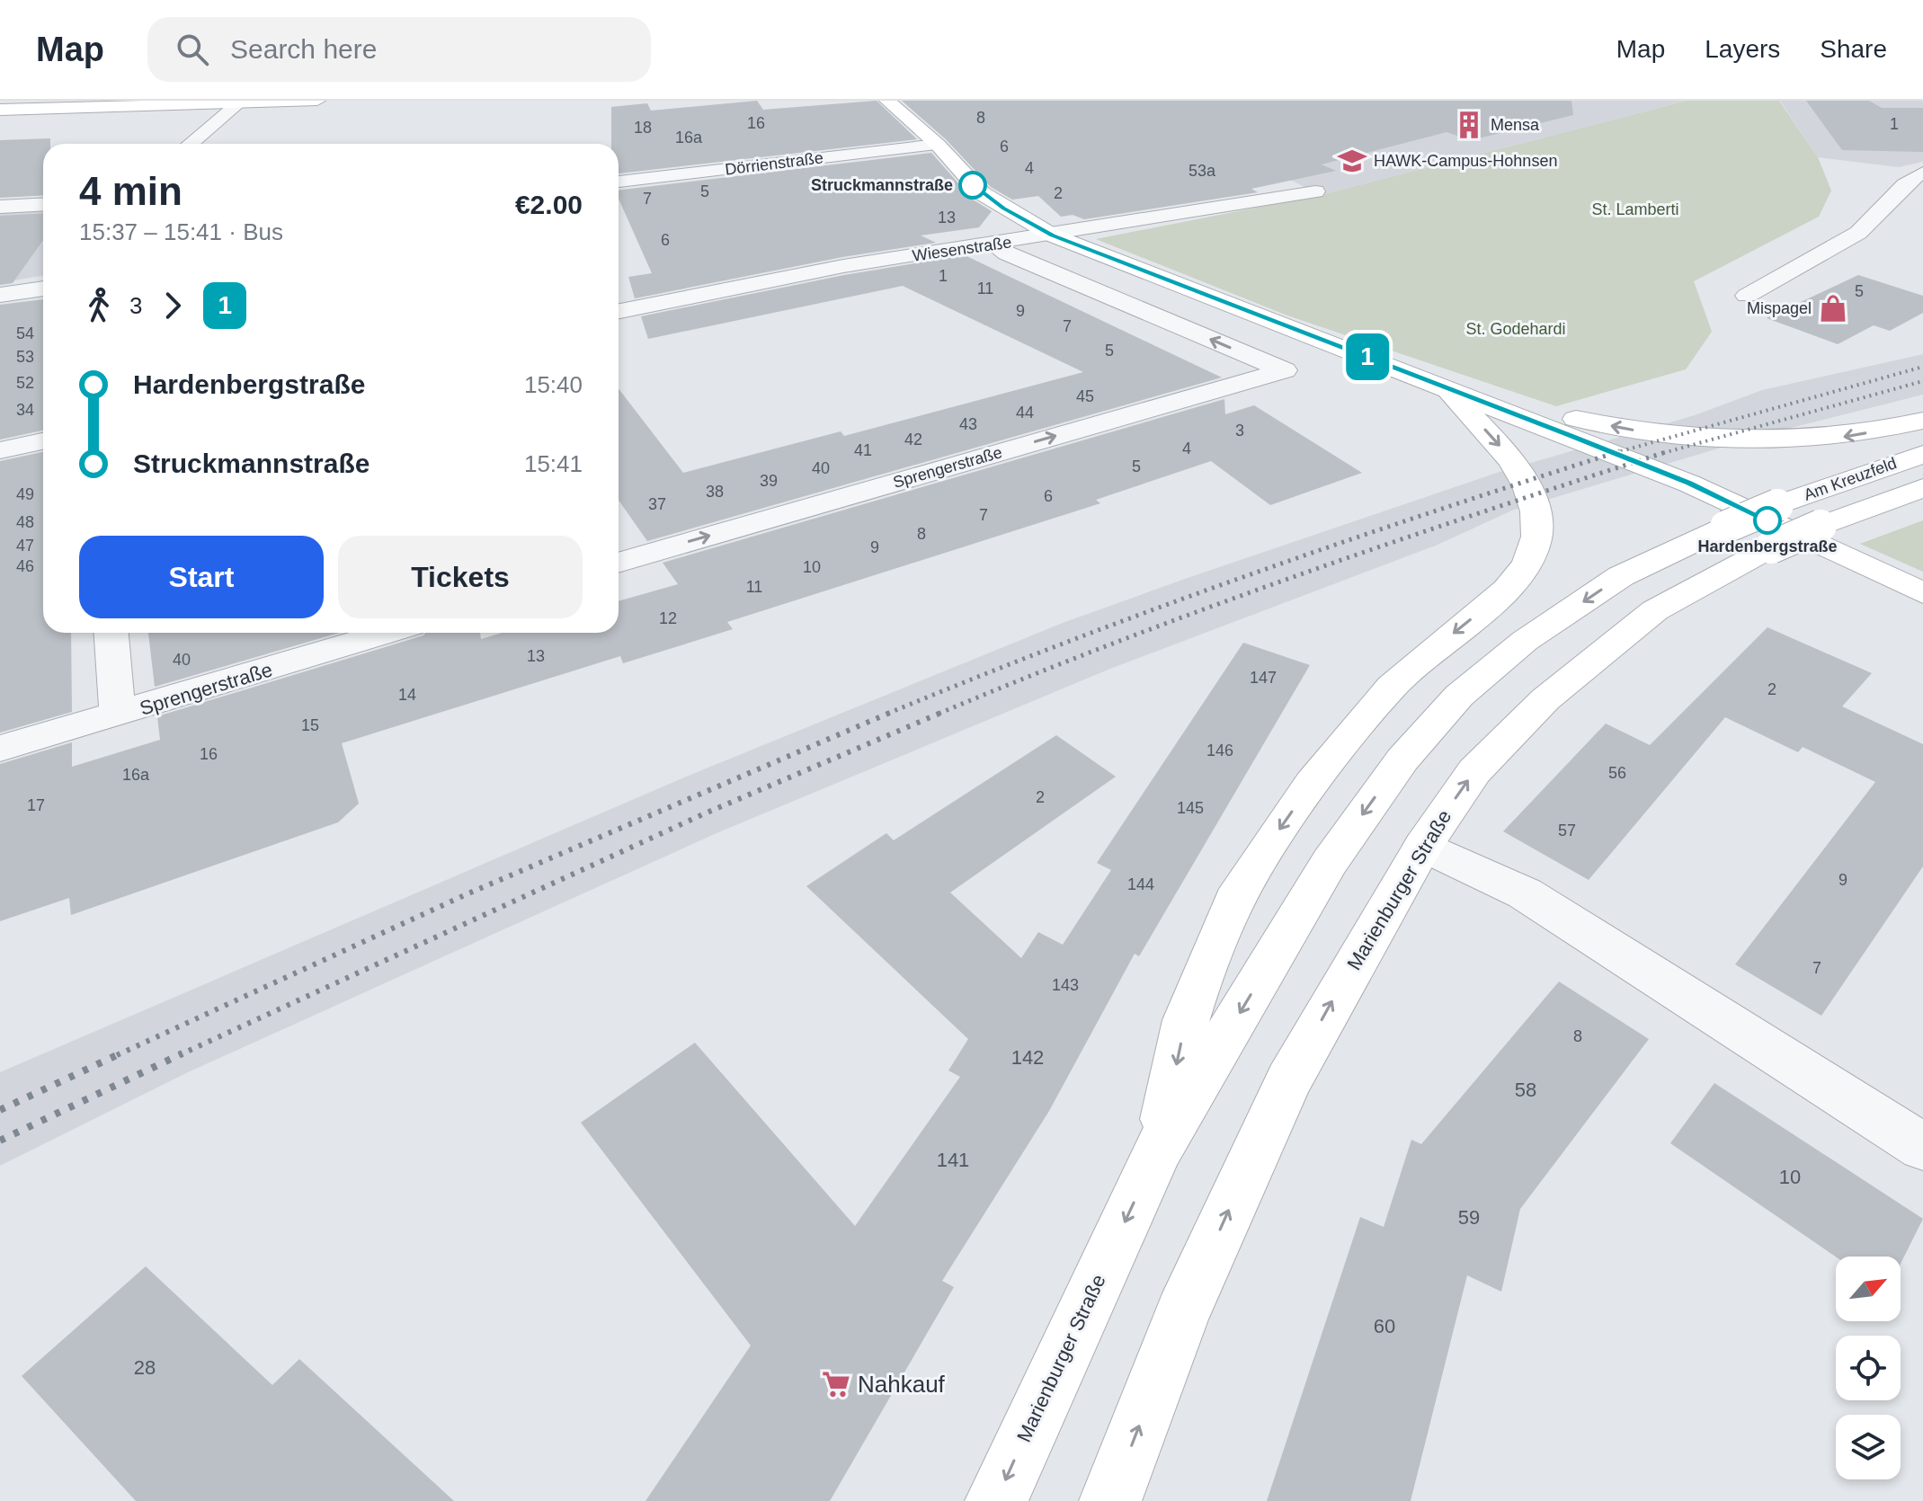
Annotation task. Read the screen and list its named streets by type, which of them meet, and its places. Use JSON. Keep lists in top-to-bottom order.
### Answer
{
  "streets": {
    "main road": ["Am Kreuzfeld", "Marienburger Straße"],
    "street": ["Dörrienstraße", "Wiesenstraße", "Sprengerstraße"]
  },
  "crossings": [
    ["Wiesenstraße", "Sprengerstraße"],
    ["Am Kreuzfeld", "Marienburger Straße"]
  ],
  "parks": ["St. Lamberti", "St. Godehardi"],
  "places": {
    "building": ["Mensa"],
    "school or university": ["HAWK-Campus-Hohnsen"],
    "other": ["Struckmannstraße", "Hardenbergstraße"],
    "shop": ["Mispagel"],
    "supermarket": ["Nahkauf"]
  },
  "lines": ["bus line 1"],
  "house_numbers": [
    "8",
    "16",
    "1",
    "18",
    "16a",
    "6",
    "4",
    "53a",
    "5",
    "2",
    "7",
    "13",
    "6",
    "1",
    "11",
    "5",
    "9",
    "7",
    "54",
    "5",
    "53",
    "52",
    "45",
    "34",
    "44",
    "43",
    "3",
    "42",
    "4",
    "41",
    "5",
    "40",
    "39",
    "38",
    "49",
    "6",
    "37",
    "7",
    "48",
    "8",
    "47",
    "9",
    "46",
    "10",
    "11",
    "12",
    "13",
    "40",
    "147",
    "2",
    "14",
    "15",
    "146",
    "16",
    "56",
    "16a",
    "2",
    "17",
    "145",
    "57",
    "9",
    "144",
    "7",
    "143",
    "8",
    "142",
    "58",
    "141",
    "10",
    "59",
    "60",
    "28"
  ],
  "north": "top right",
  "page": {
    "header": "Map",
    "search": "Search here",
    "nav": ["Map", "Layers", "Share"],
    "on_map": "1",
    "heading": ["4 min", "15:37 – 15:41 · Bus", "€2.00"],
    "legs": ["3", "1"],
    "list": [
      {
        "name": "Hardenbergstraße",
        "value": "15:40"
      },
      {
        "name": "Struckmannstraße",
        "value": "15:41"
      }
    ],
    "buttons": ["Start", "Tickets"]
  }
}
